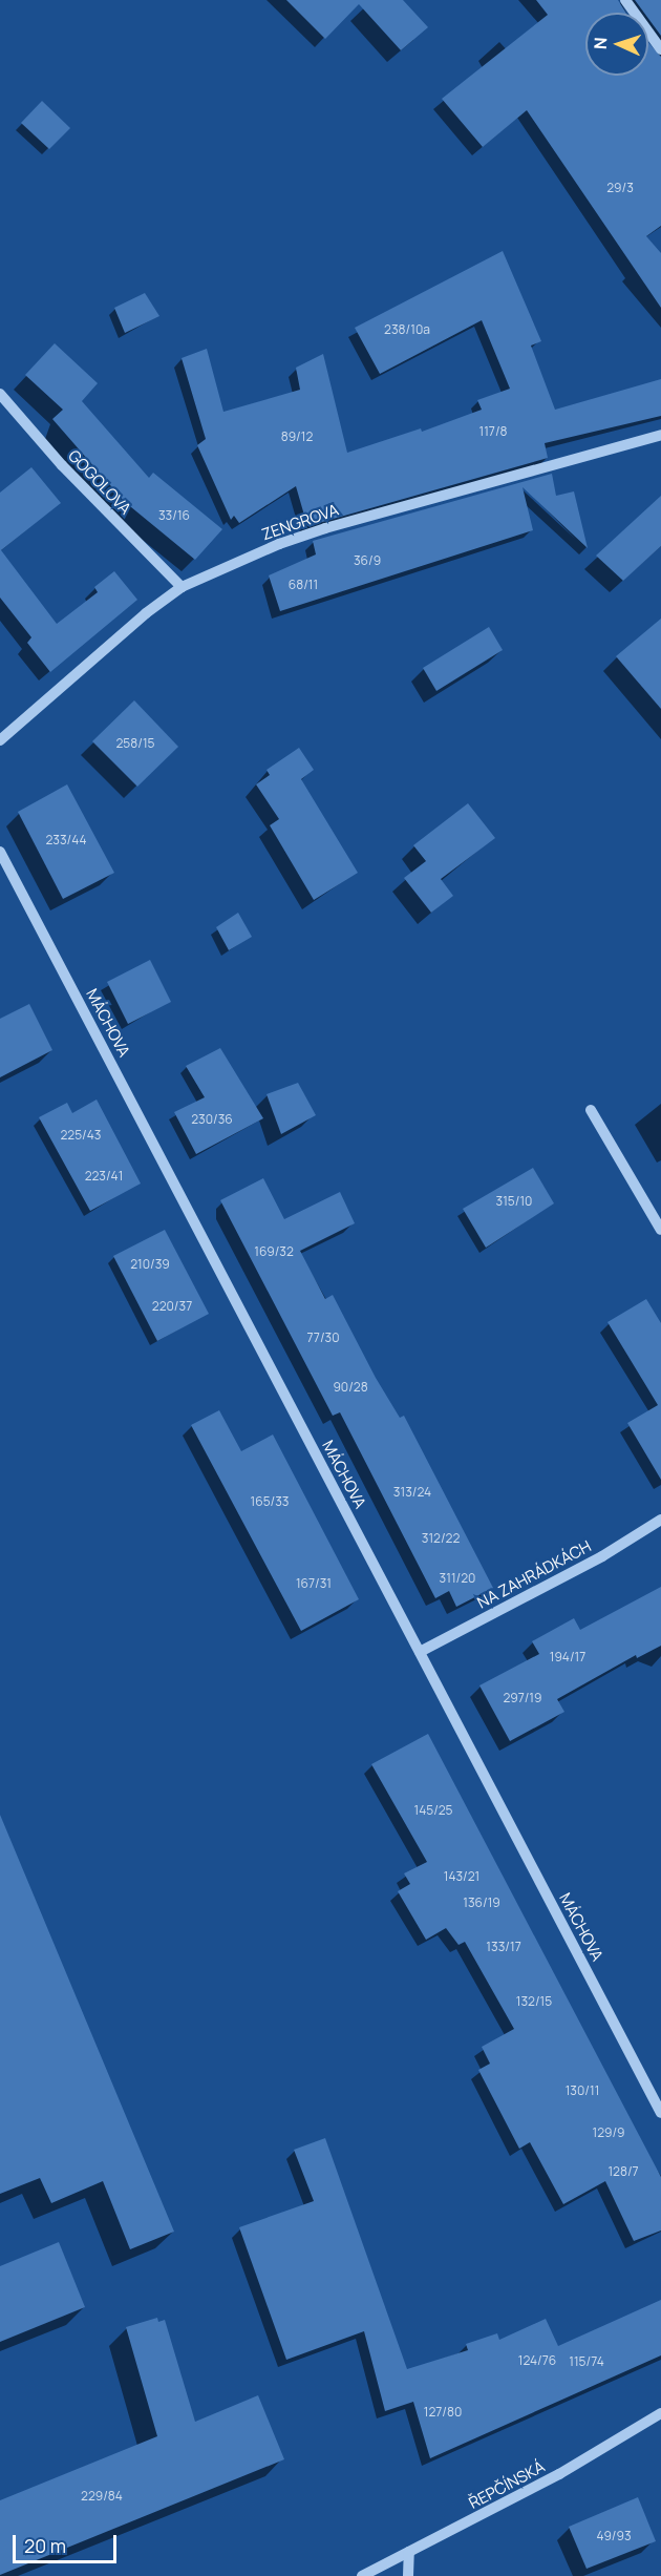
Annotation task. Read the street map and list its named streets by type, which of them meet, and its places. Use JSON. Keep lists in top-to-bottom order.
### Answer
{
  "streets": {
    "street": [
      "GOGOLOVA",
      "ZENGROVA",
      "MÁCHOVA",
      "NA ZAHRÁDKÁCH",
      "ŘEPČÍNSKÁ"
    ]
  },
  "crossings": [
    ["GOGOLOVA", "ZENGROVA"],
    ["MÁCHOVA", "NA ZAHRÁDKÁCH"]
  ],
  "house_numbers": [
    "29/3",
    "238/10a",
    "117/8",
    "89/12",
    "33/16",
    "36/9",
    "68/11",
    "258/15",
    "233/44",
    "230/36",
    "225/43",
    "223/41",
    "315/10",
    "169/32",
    "210/39",
    "220/37",
    "77/30",
    "90/28",
    "313/24",
    "165/33",
    "312/22",
    "311/20",
    "167/31",
    "194/17",
    "297/19",
    "145/25",
    "143/21",
    "136/19",
    "133/17",
    "132/15",
    "130/11",
    "129/9",
    "128/7",
    "124/76",
    "115/74",
    "127/80",
    "229/84",
    "49/93"
  ],
  "scale_bar": "20 m",
  "north": "left"
}
